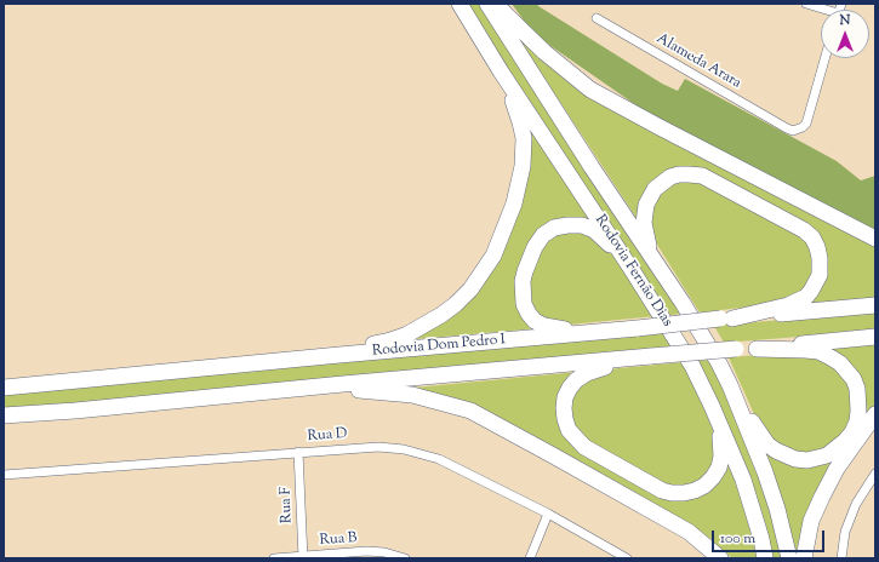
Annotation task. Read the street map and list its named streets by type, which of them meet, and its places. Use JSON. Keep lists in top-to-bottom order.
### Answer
{
  "streets": {
    "highway": ["Rodovia Fernão Dias", "Rodovia Dom Pedro I"],
    "street": [
      "Alameda Arara",
      "Rua D",
      "Rua F",
      "Rua B"
    ]
  },
  "crossings": [
    ["Rua D", "Rua F"],
    ["Rua F", "Rua B"]
  ],
  "scale_bar": "100 m",
  "north": "top"
}
